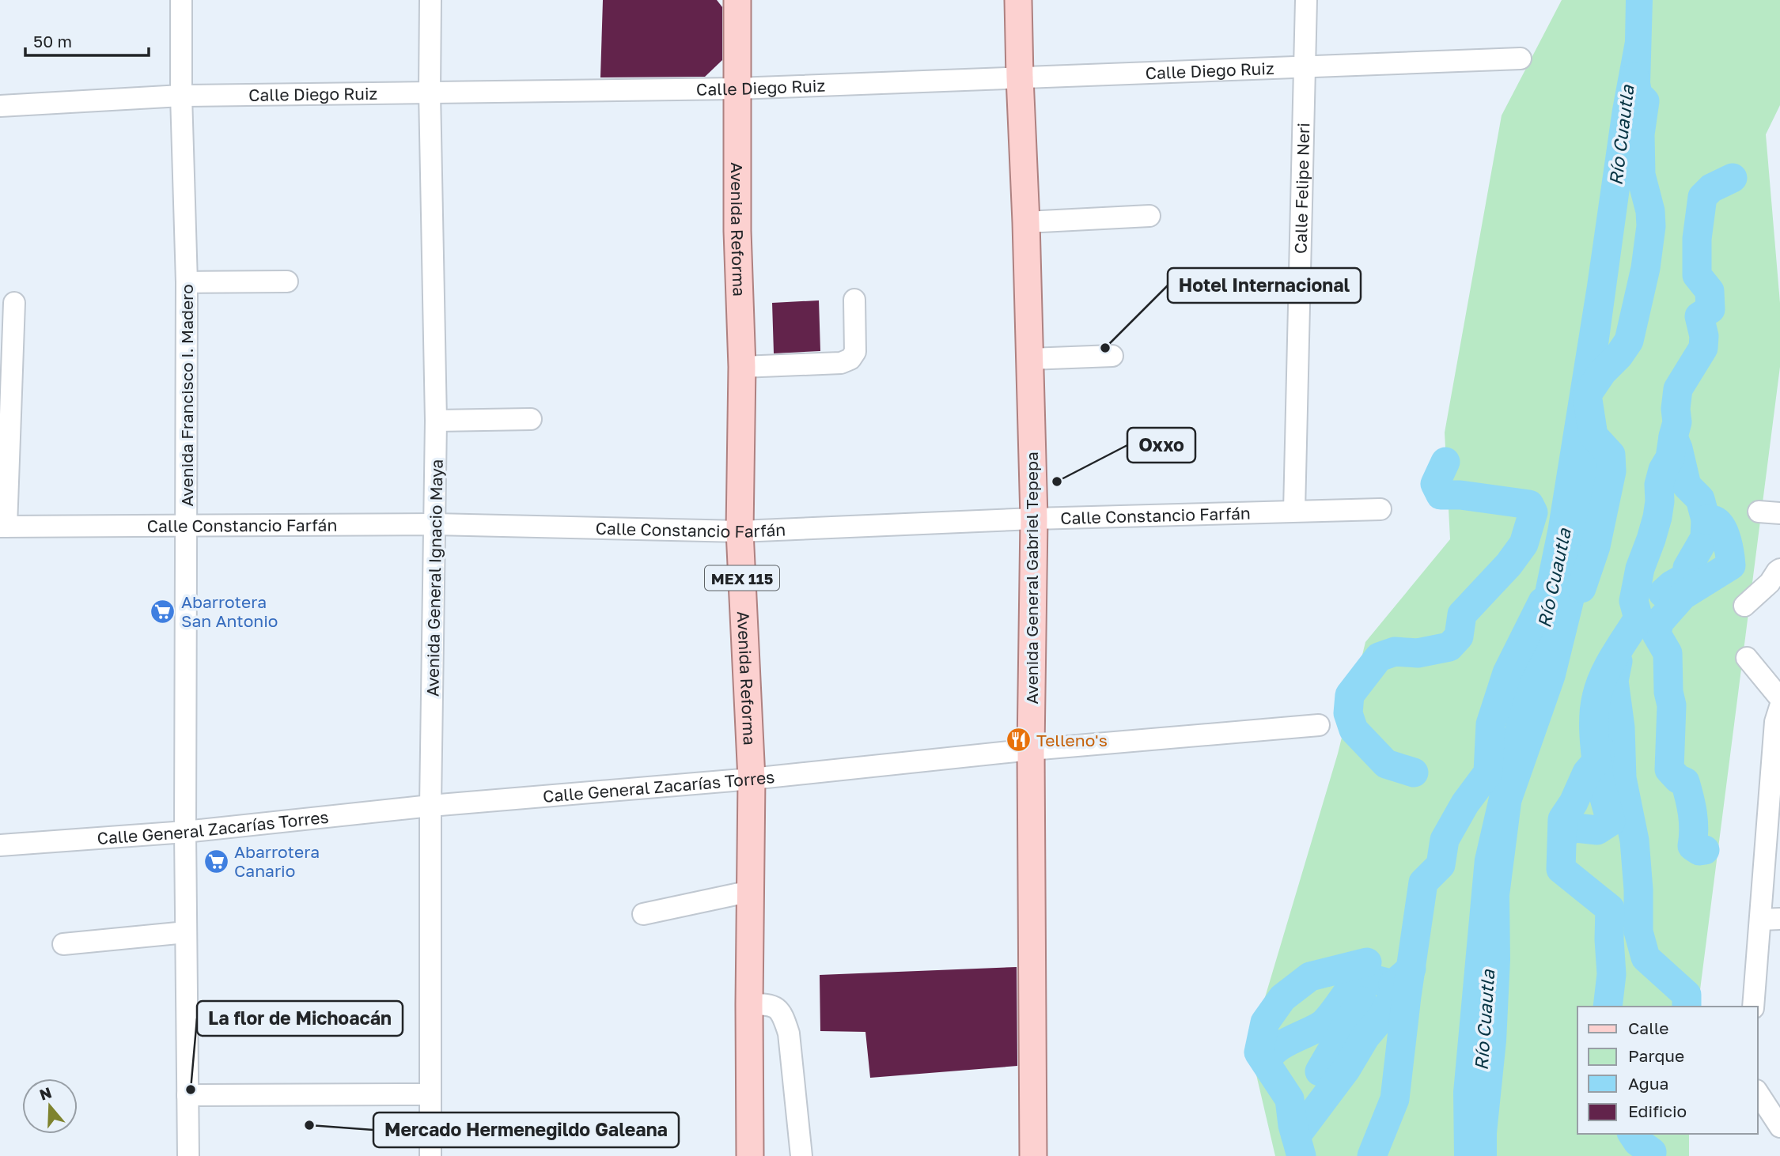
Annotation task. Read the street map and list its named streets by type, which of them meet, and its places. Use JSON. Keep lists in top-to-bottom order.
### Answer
{
  "streets": {
    "main road": ["Avenida Reforma", "MEX 115", "Avenida General Gabriel Tepepa"],
    "street": [
      "Calle Diego Ruiz",
      "Calle Felipe Neri",
      "Avenida Francisco I. Madero",
      "Calle Constancio Farfán",
      "Avenida General Ignacio Maya",
      "Calle General Zacarías Torres"
    ]
  },
  "crossings": [
    ["Calle Diego Ruiz", "Calle Felipe Neri"],
    ["Calle Diego Ruiz", "Avenida Reforma"],
    ["Calle Diego Ruiz", "Avenida Francisco I. Madero"],
    ["Calle Diego Ruiz", "Avenida General Ignacio Maya"],
    ["Calle Diego Ruiz", "Avenida General Gabriel Tepepa"],
    ["Calle Felipe Neri", "Calle Constancio Farfán"],
    ["Avenida Reforma", "Calle Constancio Farfán"],
    ["Avenida Reforma", "Calle General Zacarías Torres"],
    ["Avenida Francisco I. Madero", "Calle Constancio Farfán"],
    ["Avenida Francisco I. Madero", "Calle General Zacarías Torres"],
    ["Calle Constancio Farfán", "Avenida General Ignacio Maya"],
    ["Calle Constancio Farfán", "Avenida General Gabriel Tepepa"],
    ["Avenida General Ignacio Maya", "Calle General Zacarías Torres"],
    ["Avenida General Gabriel Tepepa", "Calle General Zacarías Torres"]
  ],
  "water": ["Río Cuautla"],
  "places": {
    "other": [
      "Hotel Internacional",
      "Oxxo",
      "La flor de Michoacán",
      "Mercado Hermenegildo Galeana"
    ],
    "supermarket": ["Abarrotera San Antonio", "Abarrotera Canario"],
    "restaurant": ["Telleno's"]
  },
  "legend": [
    "Calle",
    "Parque",
    "Agua",
    "Edificio"
  ],
  "scale_bar": "50 m",
  "north": "top"
}
